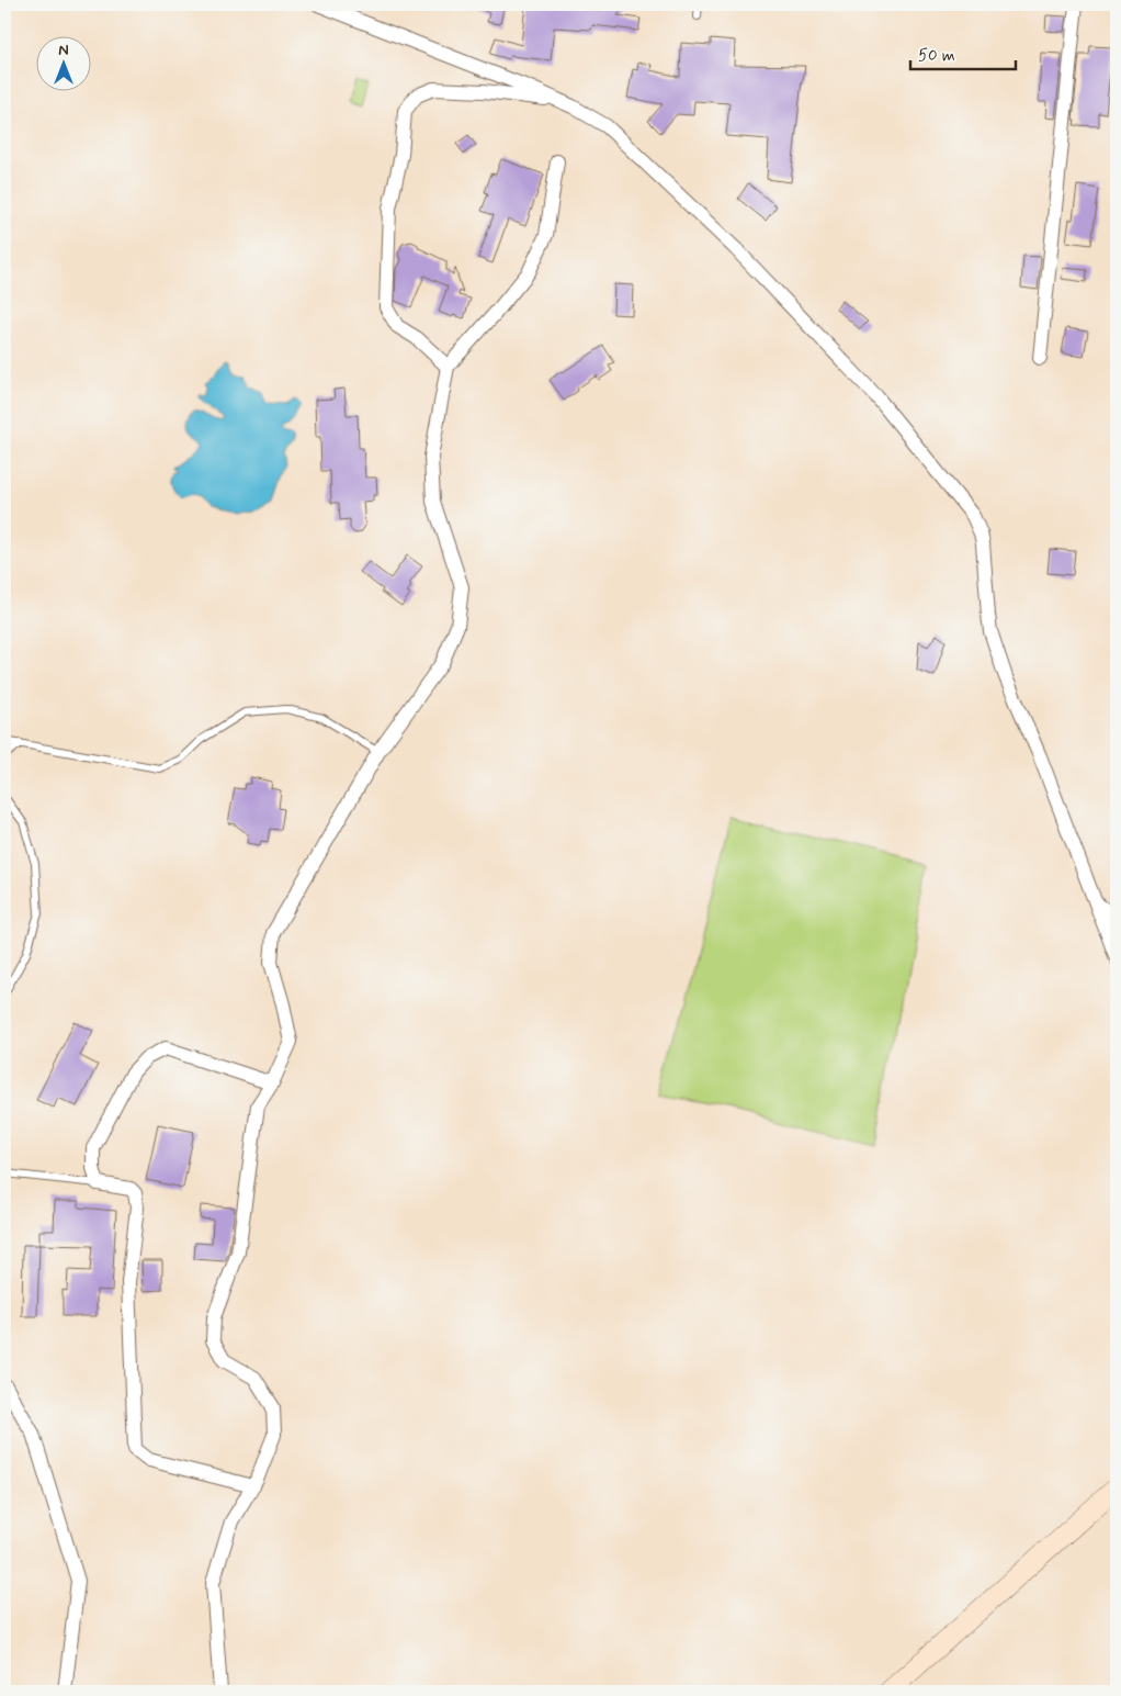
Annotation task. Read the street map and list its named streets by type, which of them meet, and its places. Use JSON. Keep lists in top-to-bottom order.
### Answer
{
  "scale_bar": "50 m",
  "north": "top"
}
